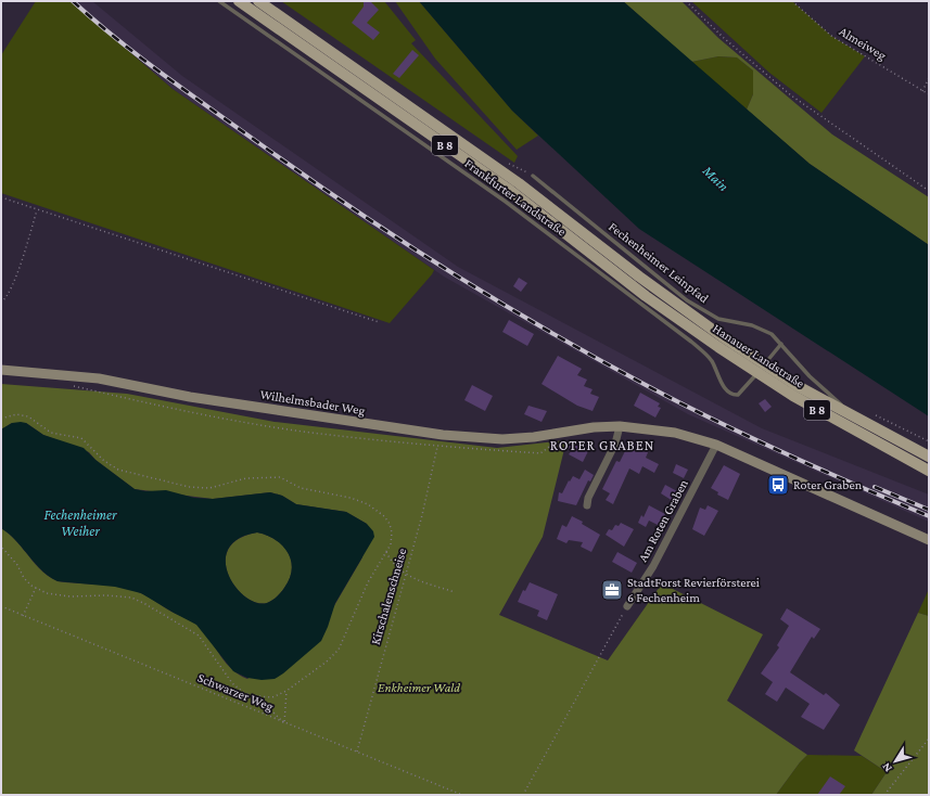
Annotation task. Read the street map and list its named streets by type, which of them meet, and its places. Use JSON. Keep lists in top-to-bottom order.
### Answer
{
  "streets": {
    "main road": ["B 8", "Hanauer Landstraße"],
    "street": ["Wilhelmsbader Weg", "Am Roten Graben"],
    "lane": ["Frankfurter Landstraße", "Fechenheimer Leinpfad"],
    "path": ["Almeiweg", "Kirschalenschneise", "Schwarzer Weg"]
  },
  "crossings": [
    ["B 8", "Hanauer Landstraße"],
    ["Frankfurter Landstraße", "Hanauer Landstraße"],
    ["Fechenheimer Leinpfad", "Hanauer Landstraße"],
    ["Wilhelmsbader Weg", "Am Roten Graben"],
    ["Kirschalenschneise", "Schwarzer Weg"]
  ],
  "districts": ["ROTER GRABEN"],
  "water": ["Main", "Fechenheimer Weiher"],
  "parks": ["Enkheimer Wald"],
  "places": {
    "bus stop": ["Roter Graben"],
    "office": ["StadtForst Revierförsterei 6 Fechenheim"]
  },
  "north": "bottom left"
}
